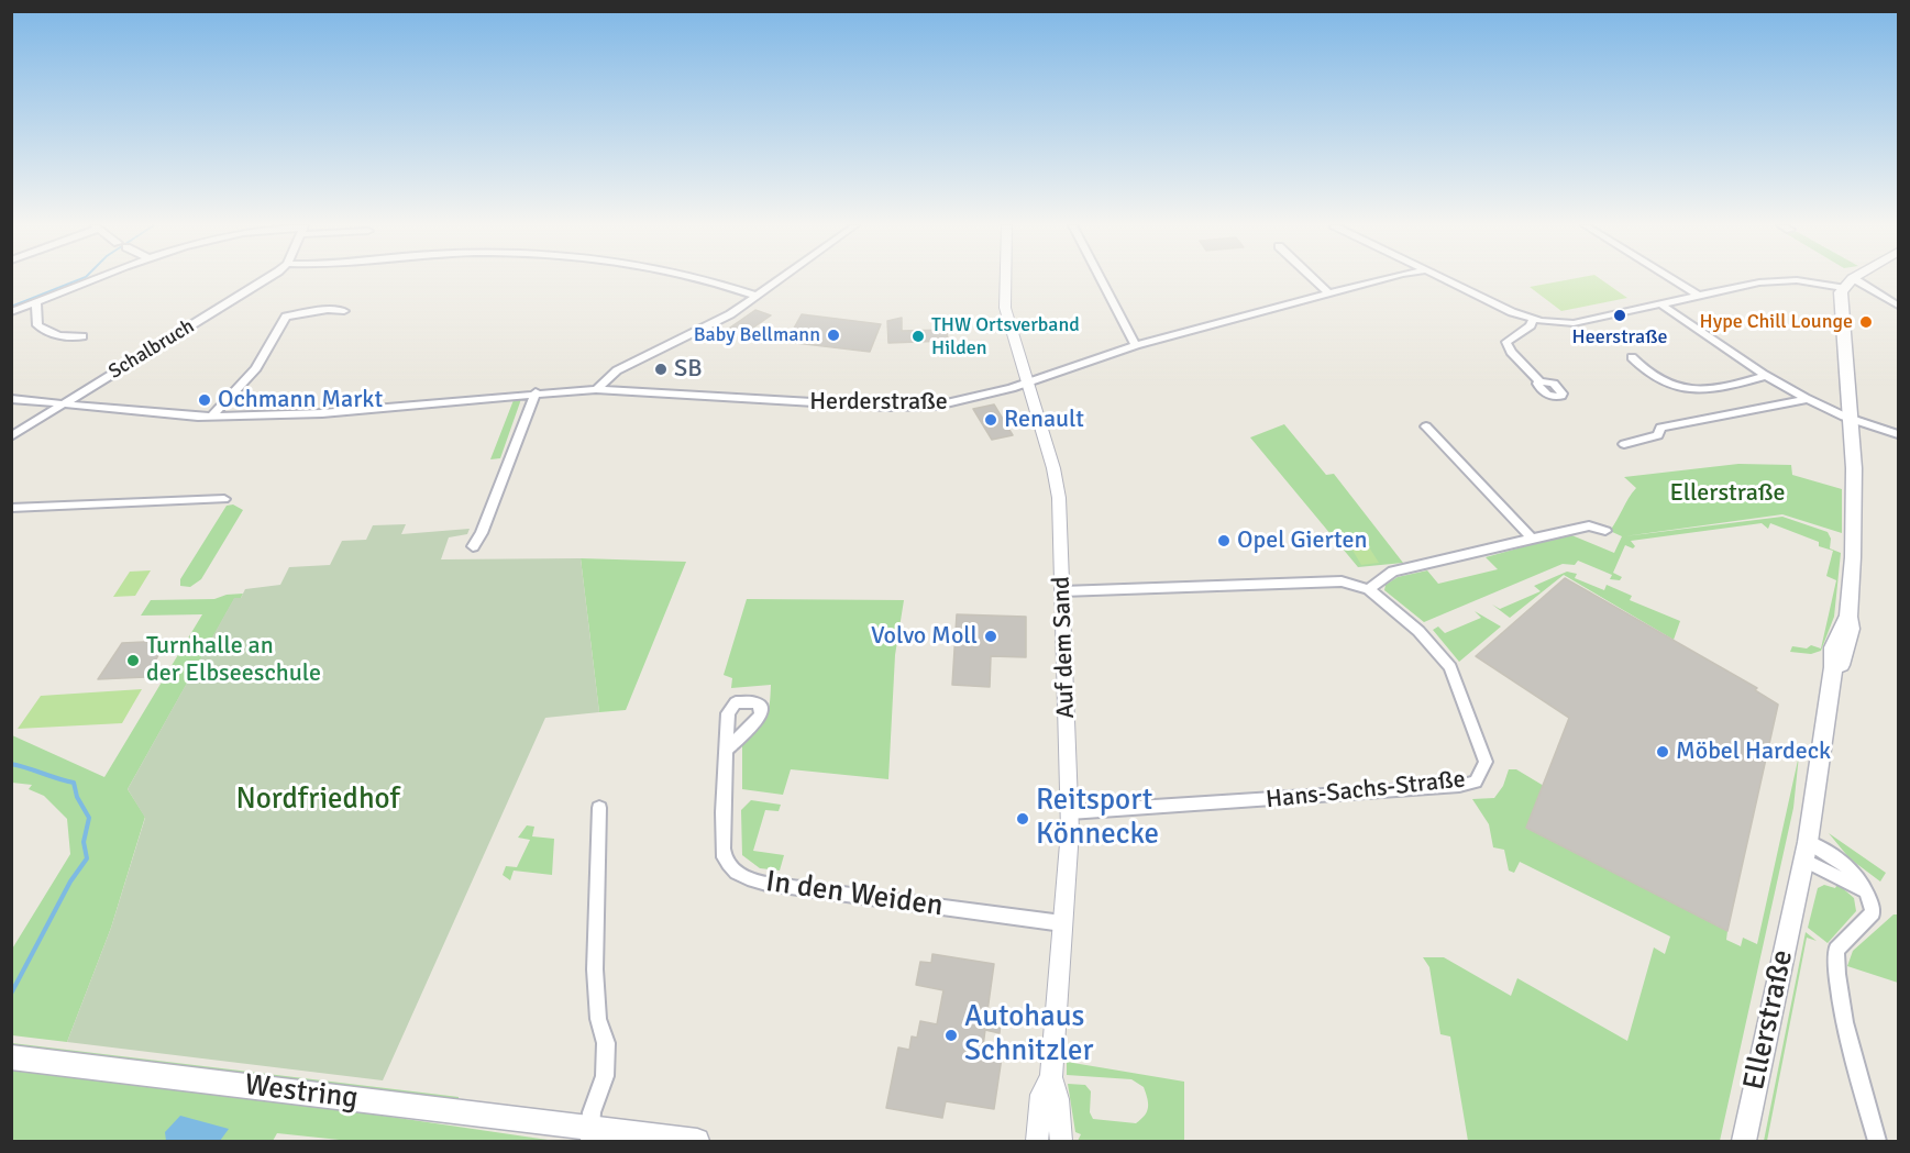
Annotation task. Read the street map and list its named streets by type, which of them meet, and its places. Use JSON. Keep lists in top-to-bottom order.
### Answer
{
  "streets": {
    "main road": ["Ellerstraße", "Westring"],
    "street": [
      "Schalbruch",
      "Herderstraße",
      "Auf dem Sand",
      "Hans-Sachs-Straße",
      "In den Weiden"
    ]
  },
  "crossings": [
    ["Schalbruch", "Herderstraße"],
    ["Herderstraße", "Auf dem Sand"],
    ["Auf dem Sand", "Hans-Sachs-Straße"],
    ["Auf dem Sand", "In den Weiden"]
  ],
  "parks": ["Ellerstraße", "Nordfriedhof"],
  "places": [
    "Heerstraße",
    "Hype Chill Lounge",
    "Baby Bellmann",
    "THW Ortsverband Hilden",
    "SB",
    "Ochmann Markt",
    "Renault",
    "Opel Gierten",
    "Volvo Moll",
    "Turnhalle an der Elbseeschule",
    "Möbel Hardeck",
    "Reitsport Könnecke",
    "Autohaus Schnitzler"
  ]
}
